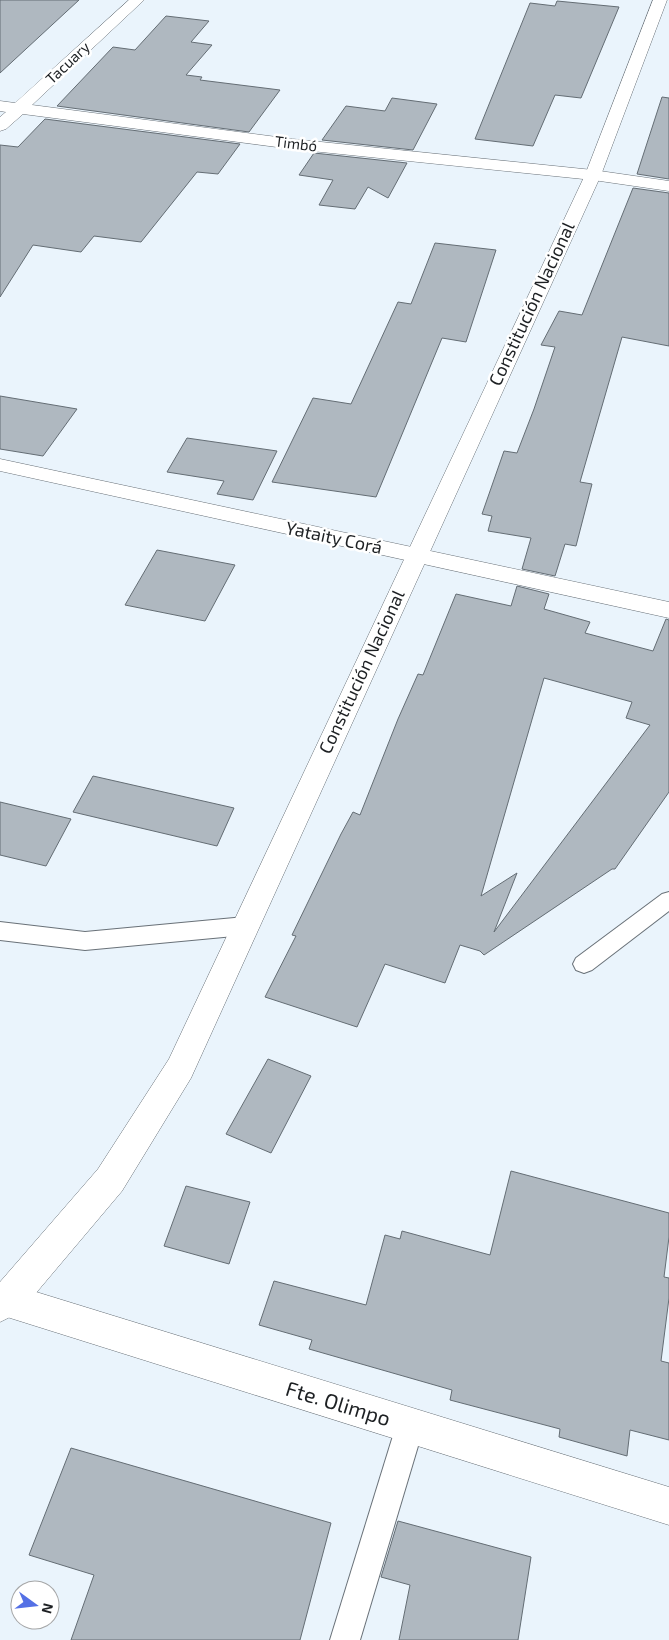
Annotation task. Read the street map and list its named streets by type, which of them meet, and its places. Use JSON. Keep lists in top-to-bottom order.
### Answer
{
  "streets": {
    "street": [
      "Tacuary",
      "Timbó",
      "Constitución Nacional",
      "Yataity Corá",
      "Fte. Olimpo"
    ]
  },
  "crossings": [
    ["Tacuary", "Timbó"],
    ["Timbó", "Constitución Nacional"],
    ["Constitución Nacional", "Yataity Corá"],
    ["Constitución Nacional", "Fte. Olimpo"]
  ],
  "north": "right"
}
